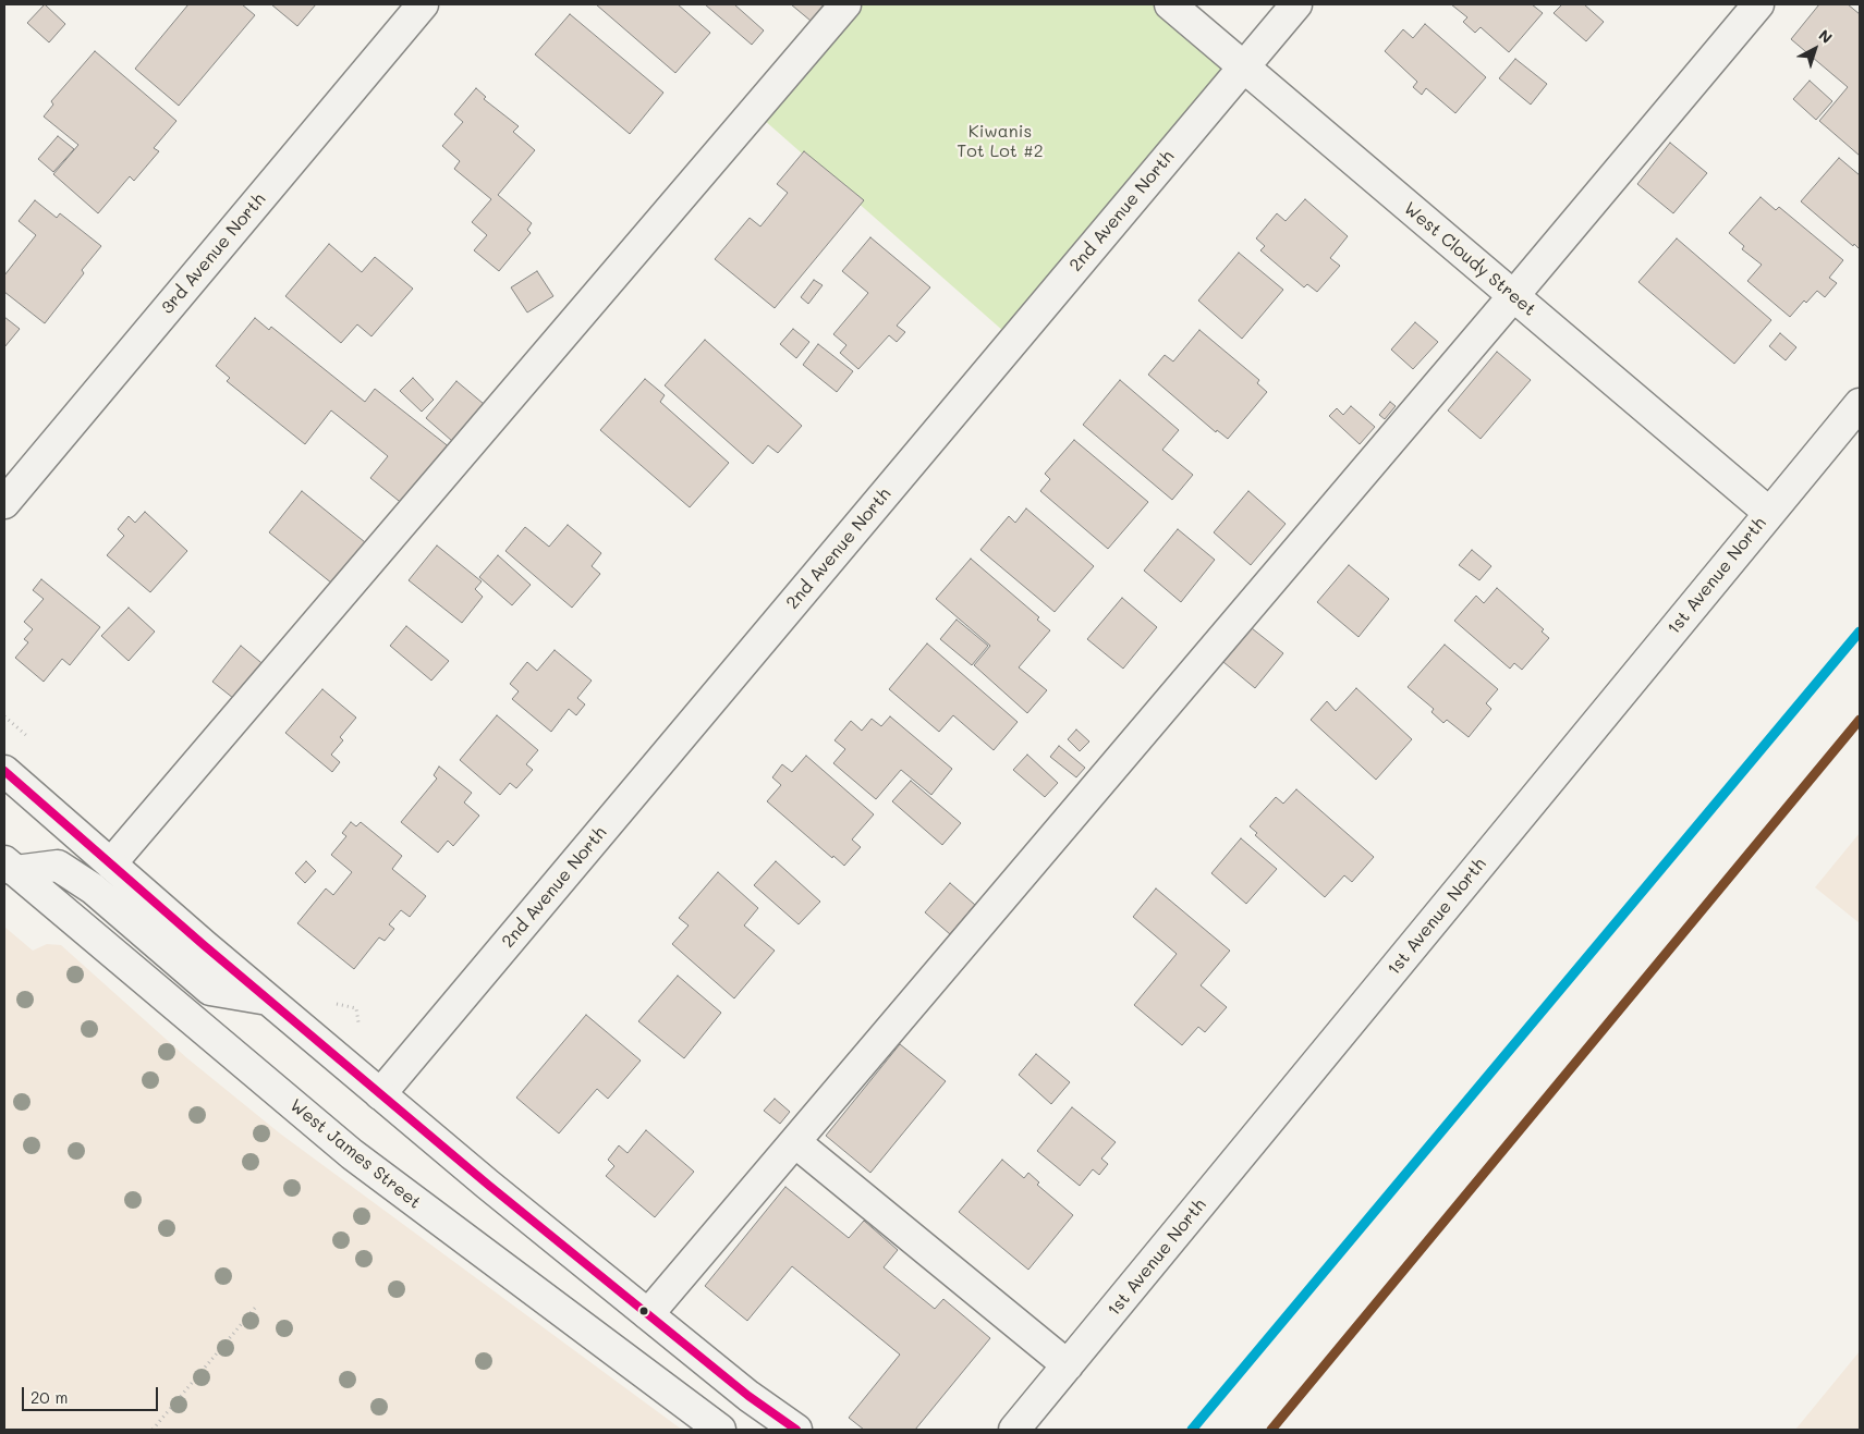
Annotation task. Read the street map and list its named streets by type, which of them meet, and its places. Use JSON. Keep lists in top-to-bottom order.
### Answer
{
  "streets": {
    "street": [
      "2nd Avenue North",
      "3rd Avenue North",
      "West Cloudy Street",
      "1st Avenue North",
      "West James Street"
    ]
  },
  "crossings": [
    ["2nd Avenue North", "West Cloudy Street"],
    ["West Cloudy Street", "1st Avenue North"]
  ],
  "parks": ["Kiwanis Tot Lot #2"],
  "scale_bar": "20 m",
  "north": "top right"
}
